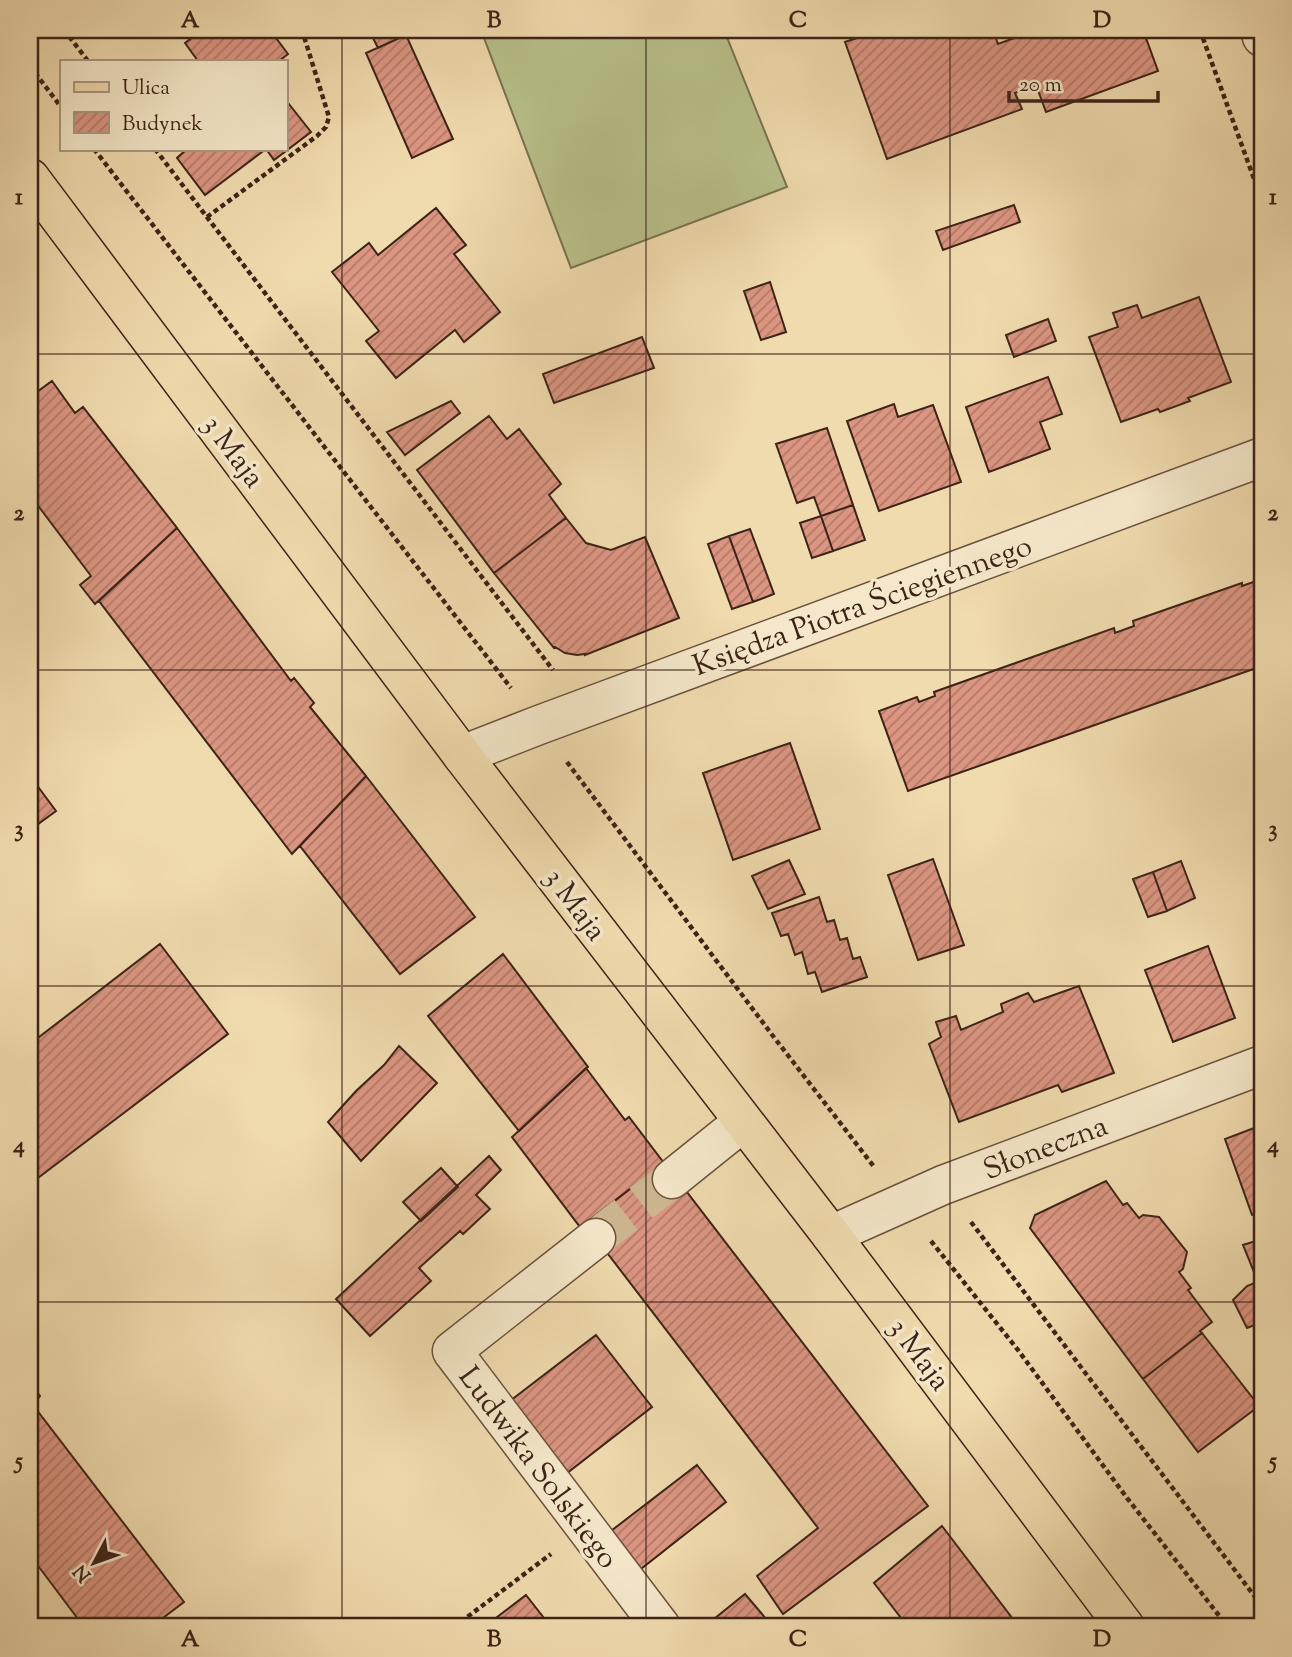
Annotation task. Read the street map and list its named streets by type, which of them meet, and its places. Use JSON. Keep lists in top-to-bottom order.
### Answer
{
  "streets": {
    "main road": ["3 Maja"],
    "street": ["Księdza Piotra Ściegiennego", "Słoneczna", "Ludwika Solskiego"]
  },
  "crossings": [
    ["3 Maja", "Księdza Piotra Ściegiennego"],
    ["3 Maja", "Słoneczna"]
  ],
  "legend": ["Ulica", "Budynek"],
  "scale_bar": "20 m",
  "north": "bottom left",
  "grid": {
    "columns": [
      "A",
      "B",
      "C",
      "D"
    ],
    "rows": [
      "1",
      "2",
      "3",
      "4",
      "5"
    ]
  }
}
